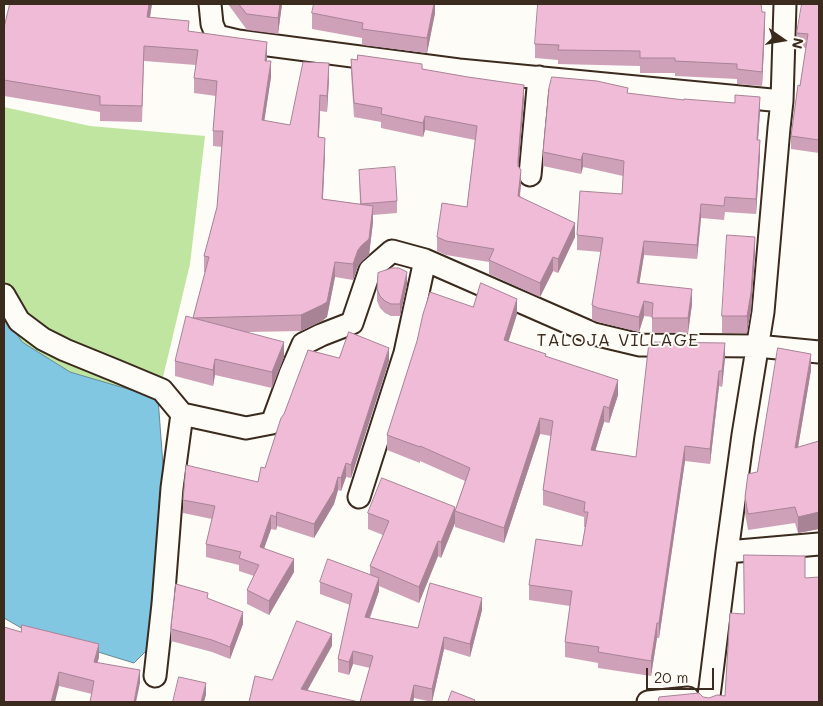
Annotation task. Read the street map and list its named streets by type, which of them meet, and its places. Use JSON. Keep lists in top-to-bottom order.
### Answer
{
  "districts": ["TALOJA VILLAGE"],
  "scale_bar": "20 m",
  "north": "right"
}
